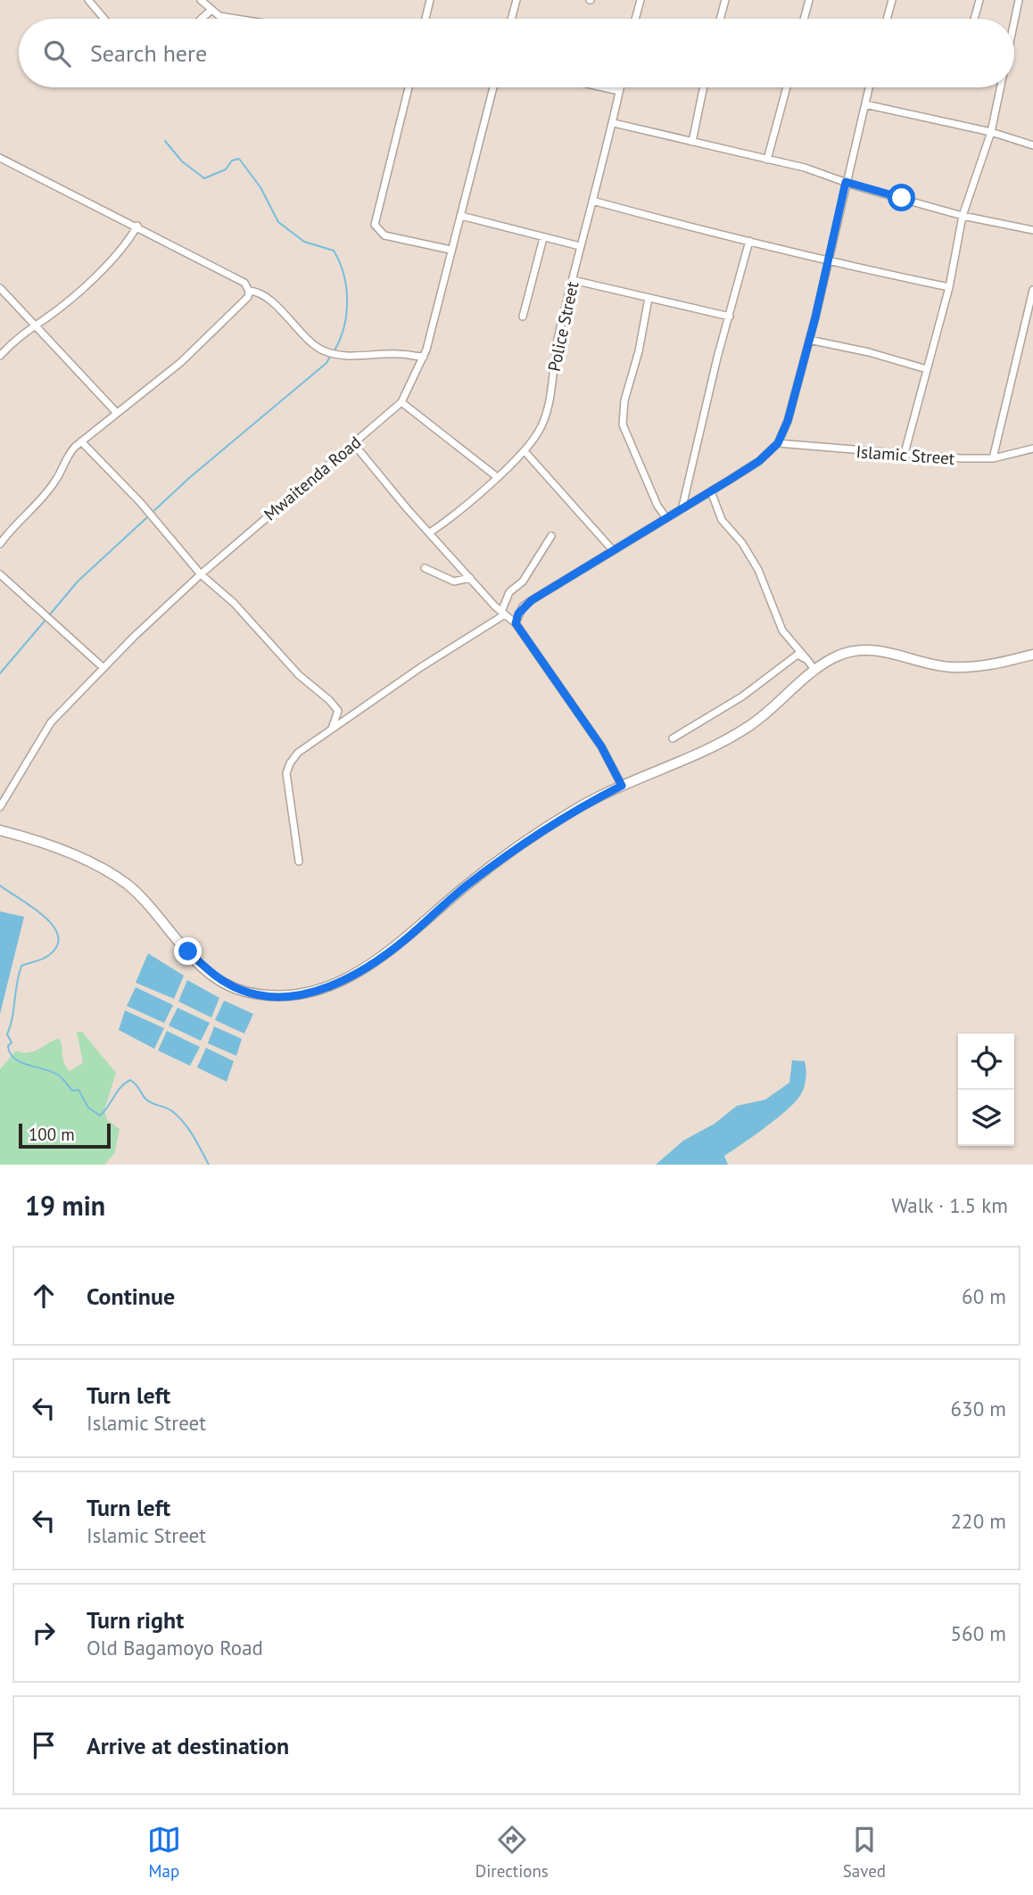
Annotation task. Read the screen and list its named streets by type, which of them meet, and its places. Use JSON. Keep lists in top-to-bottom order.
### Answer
{
  "streets": {
    "street": ["Police Street", "Islamic Street", "Mwaitenda Road"]
  },
  "scale_bar": "100 m",
  "page": {
    "search": "Search here",
    "scale": "100 m",
    "heading": ["19 min", "Walk · 1.5 km"],
    "list": [
      ["Continue", "60 m"],
      ["Turn left", "Islamic Street", "630 m"],
      ["Turn left", "Islamic Street", "220 m"],
      ["Turn right", "Old Bagamoyo Road", "560 m"],
      "Arrive at destination"
    ],
    "nav": ["Map", "Directions", "Saved"]
  }
}
